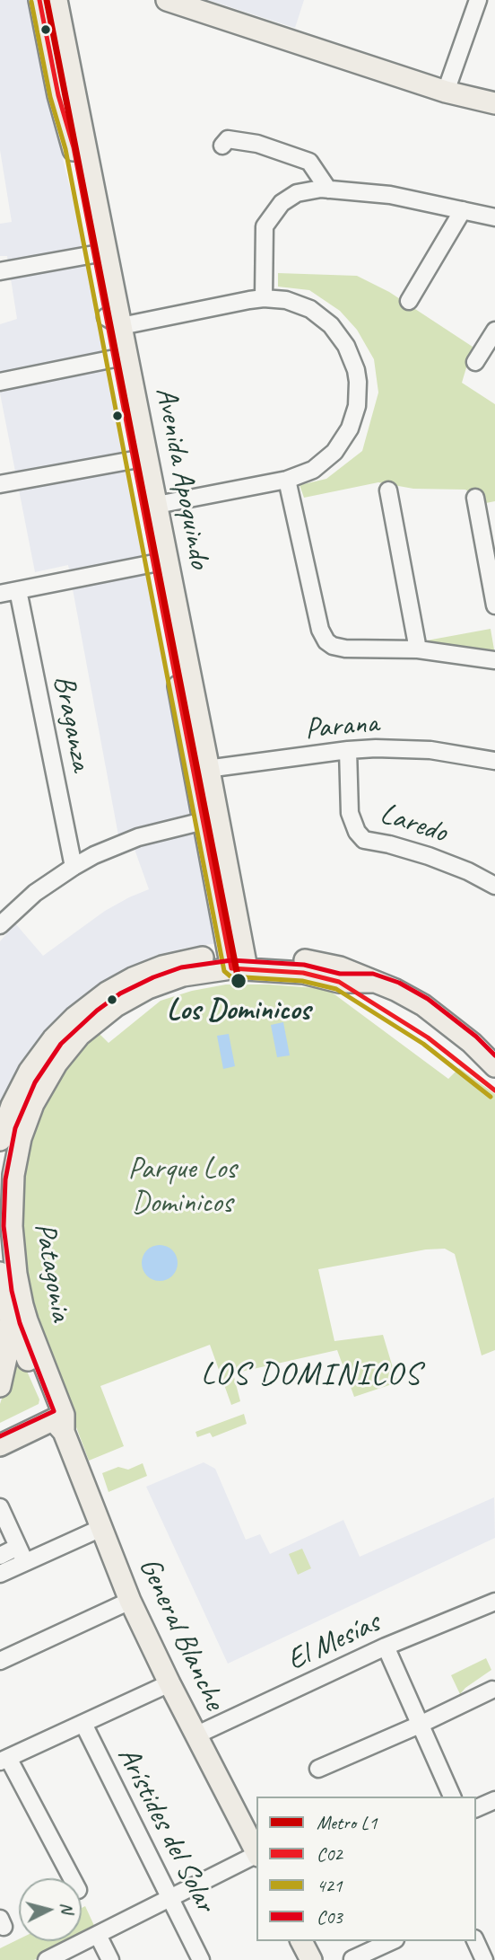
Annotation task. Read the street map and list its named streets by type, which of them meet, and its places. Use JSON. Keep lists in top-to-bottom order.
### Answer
{
  "streets": {
    "main road": ["Avenida Apoquindo", "Patagonia", "General Blanche"],
    "street": [
      "Braganza",
      "Parana",
      "Laredo",
      "El Mesías",
      "Arístides del Solar"
    ]
  },
  "crossings": [
    ["Avenida Apoquindo", "Parana"],
    ["Avenida Apoquindo", "Patagonia"],
    ["Parana", "Laredo"],
    ["Patagonia", "General Blanche"],
    ["General Blanche", "El Mesías"]
  ],
  "districts": ["LOS DOMINICOS"],
  "parks": ["Parque Los Dominicos"],
  "places": ["Los Dominicos"],
  "lines": [
    "metro line L1",
    "transit line C02",
    "transit line 421",
    "transit line C03"
  ],
  "legend": [
    "Metro L1",
    "C02",
    "421",
    "C03"
  ],
  "north": "right"
}
